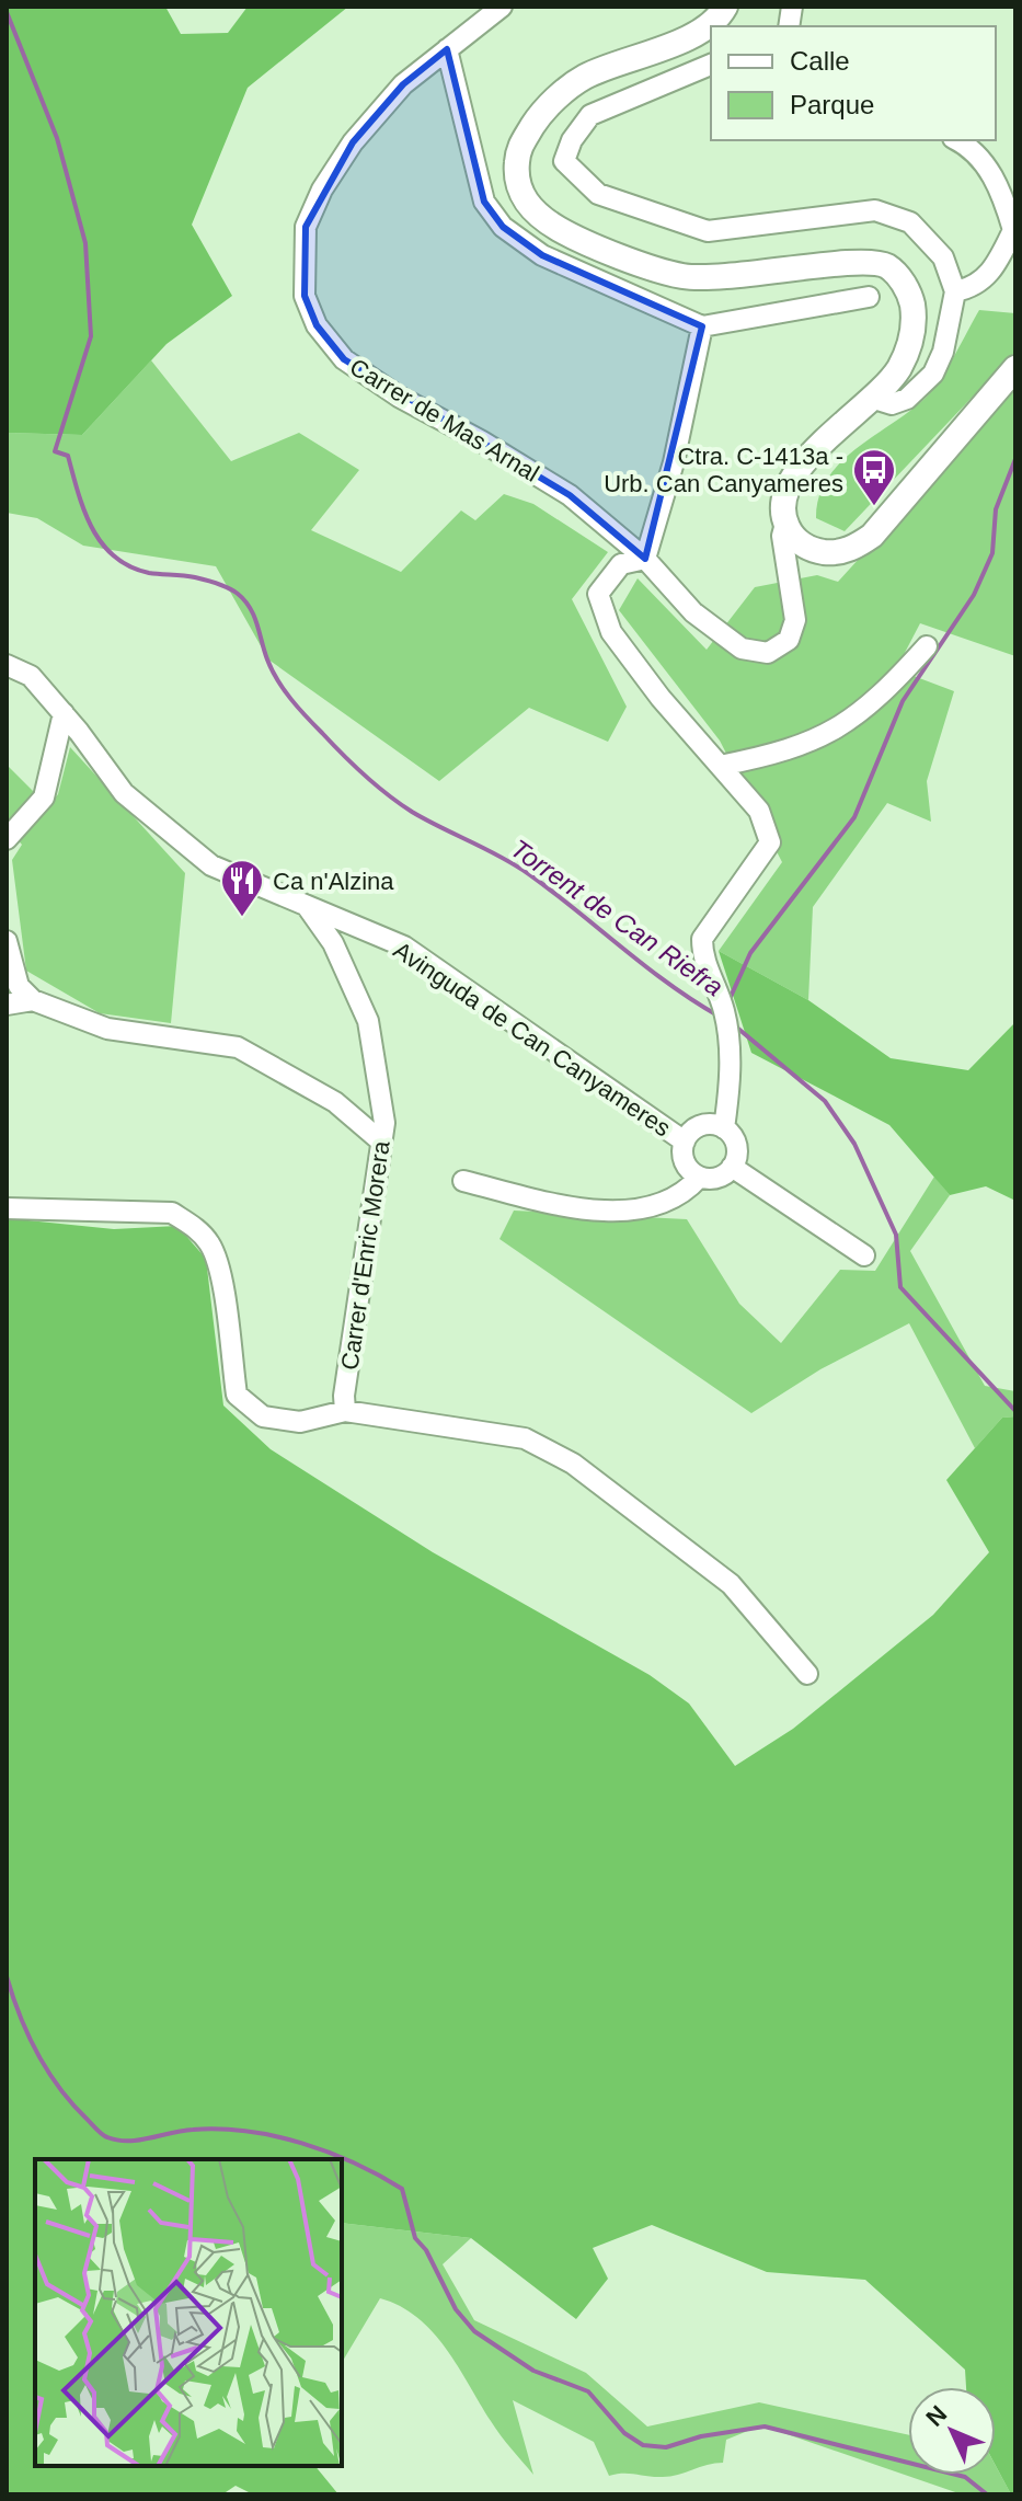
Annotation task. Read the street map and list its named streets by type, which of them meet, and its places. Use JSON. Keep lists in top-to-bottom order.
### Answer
{
  "streets": {
    "street": ["Carrer de Mas Arnal", "Avinguda de Can Canyameres", "Carrer d'Enric Morera"]
  },
  "crossings": [
    ["Avinguda de Can Canyameres", "Carrer d'Enric Morera"]
  ],
  "water": ["Torrent de Can Riefra"],
  "places": {
    "bus stop": ["Ctra. C-1413a - Urb. Can Canyameres"],
    "restaurant": ["Ca n'Alzina"]
  },
  "legend": ["Calle", "Parque"],
  "north": "top left"
}
